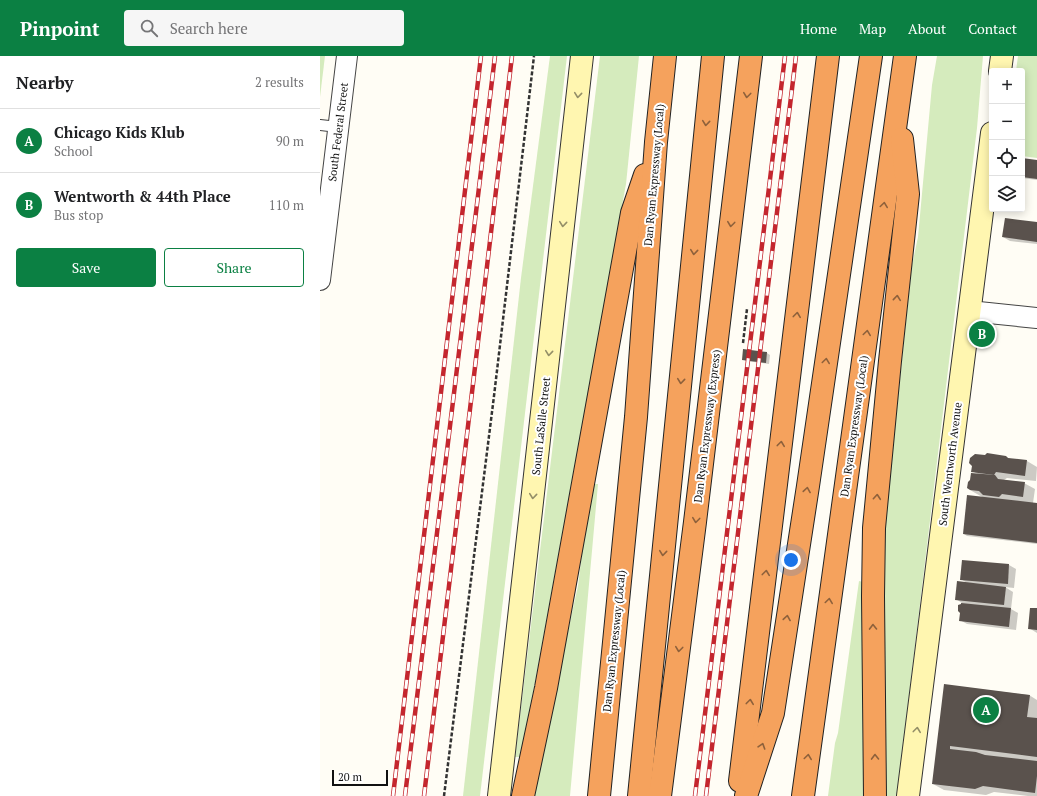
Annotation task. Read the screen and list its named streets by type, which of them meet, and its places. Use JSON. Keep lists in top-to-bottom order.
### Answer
{
  "streets": {
    "highway": ["Dan Ryan Expressway (Local)", "Dan Ryan Expressway (Express)"],
    "main road": ["South LaSalle Street", "South Wentworth Avenue"],
    "street": ["South Federal Street"]
  },
  "one_way": ["South LaSalle Street", "South Wentworth Avenue"],
  "scale_bar": "20 m",
  "page": {
    "header": "Pinpoint",
    "search": "Search here",
    "nav": [
      "Home",
      "Map",
      "About",
      "Contact"
    ],
    "heading": ["Nearby", "2 results"],
    "map_buttons": ["+", "−"],
    "list": [
      {
        "mark": "A",
        "name": "Chicago Kids Klub",
        "note": "School",
        "value": "90 m"
      },
      {
        "mark": "B",
        "name": "Wentworth & 44th Place",
        "note": "Bus stop",
        "value": "110 m"
      }
    ],
    "buttons": ["Save", "Share"],
    "pins": ["B", "A"],
    "scale": "20 m"
  }
}
